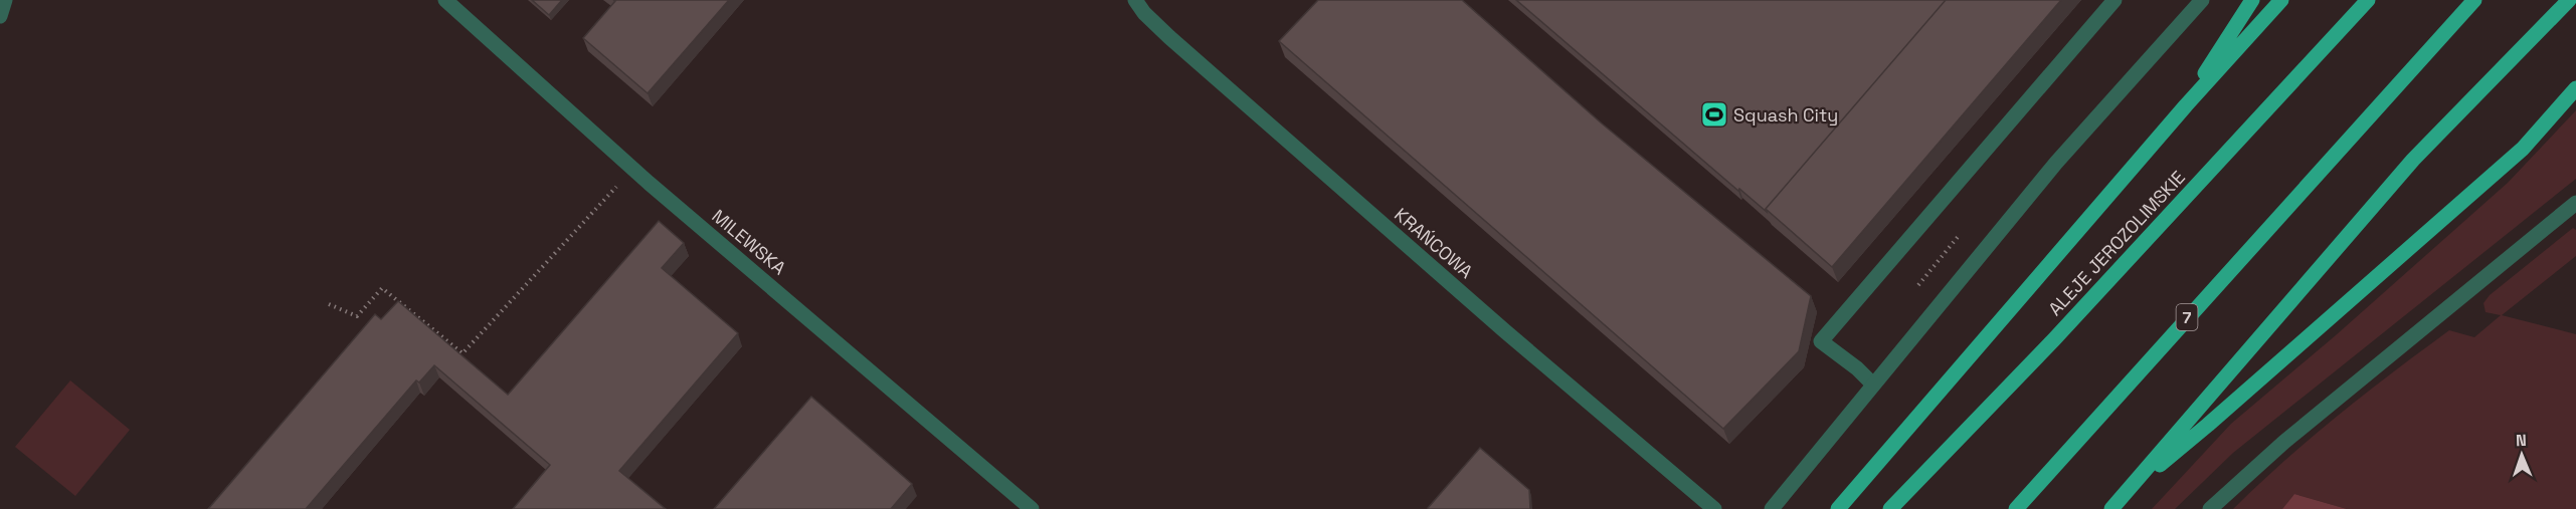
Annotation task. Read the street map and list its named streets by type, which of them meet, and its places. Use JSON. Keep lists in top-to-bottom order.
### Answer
{
  "streets": {
    "main road": ["ALEJE JEROZOLIMSKIE", "7"],
    "street": ["MILEWSKA", "KRAŃCOWA"]
  },
  "places": {
    "sports": ["Squash City"]
  },
  "north": "top"
}
